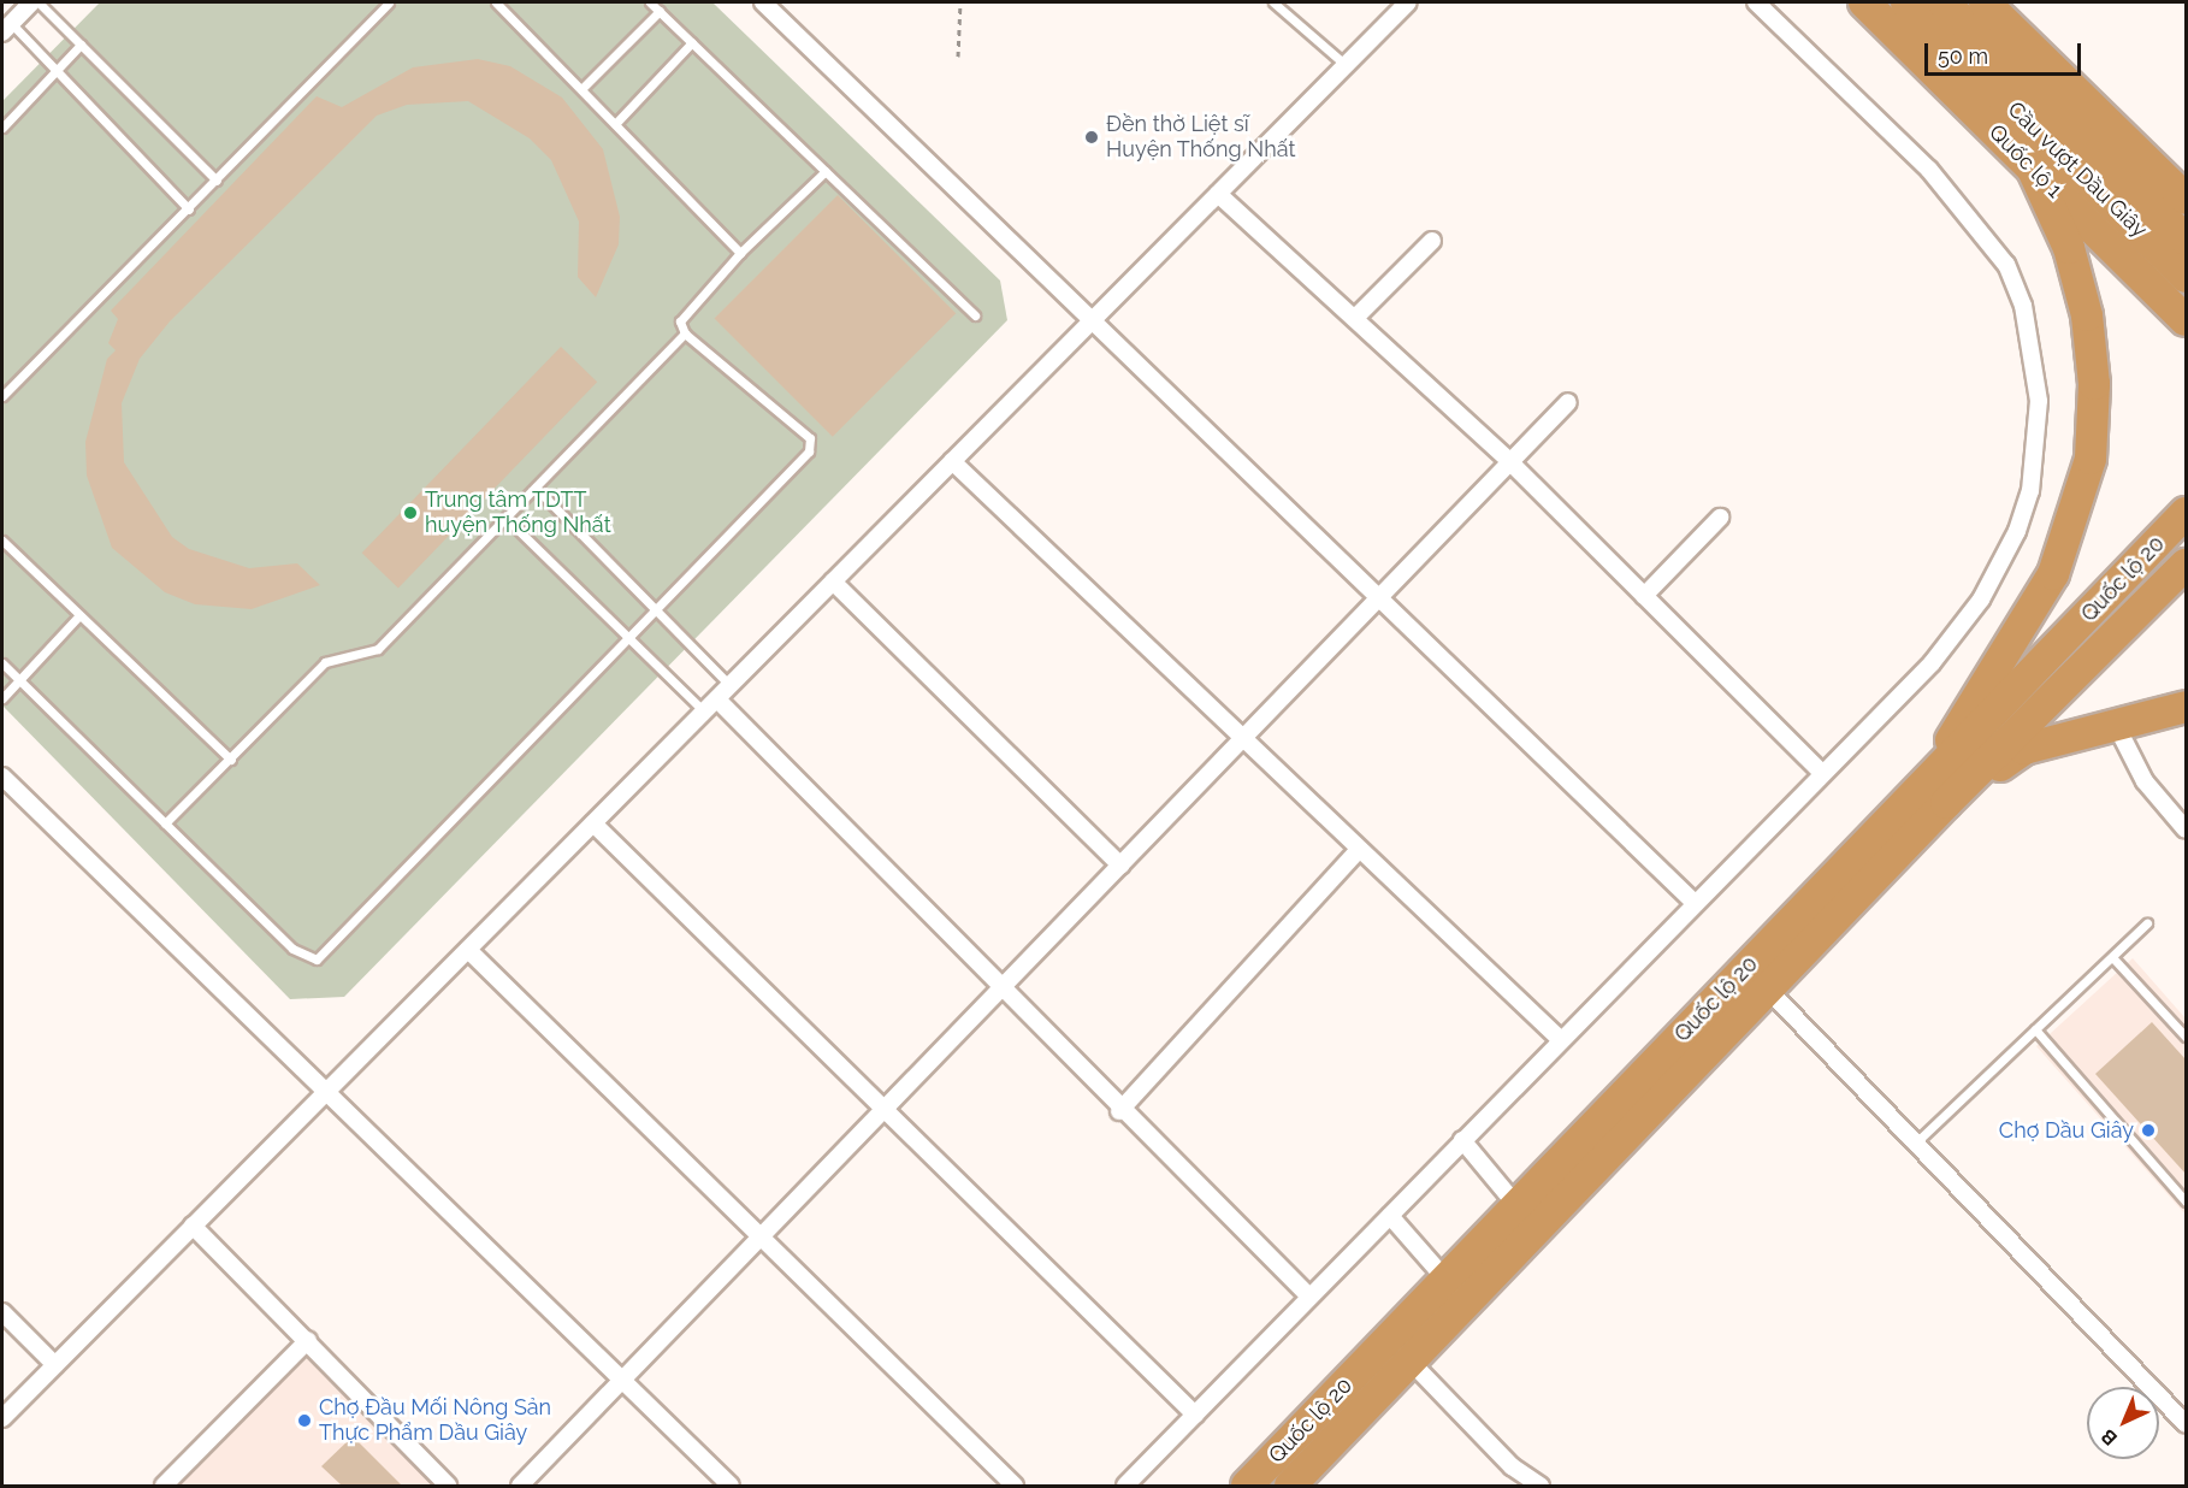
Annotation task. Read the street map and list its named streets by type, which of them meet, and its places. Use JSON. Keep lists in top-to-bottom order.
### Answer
{
  "streets": {
    "highway": ["Quốc lộ 1", "Cầu vượt Dầu Giây", "Quốc lộ 20"]
  },
  "places": [
    "Đền thờ Liệt sĩ Huyện Thống Nhất",
    "Trung tâm TDTT huyện Thống Nhất",
    "Chợ Dầu Giây",
    "Chợ Đầu Mối Nông Sản Thực Phẩm Dầu Giây"
  ],
  "scale_bar": "50 m",
  "north": "bottom left"
}
